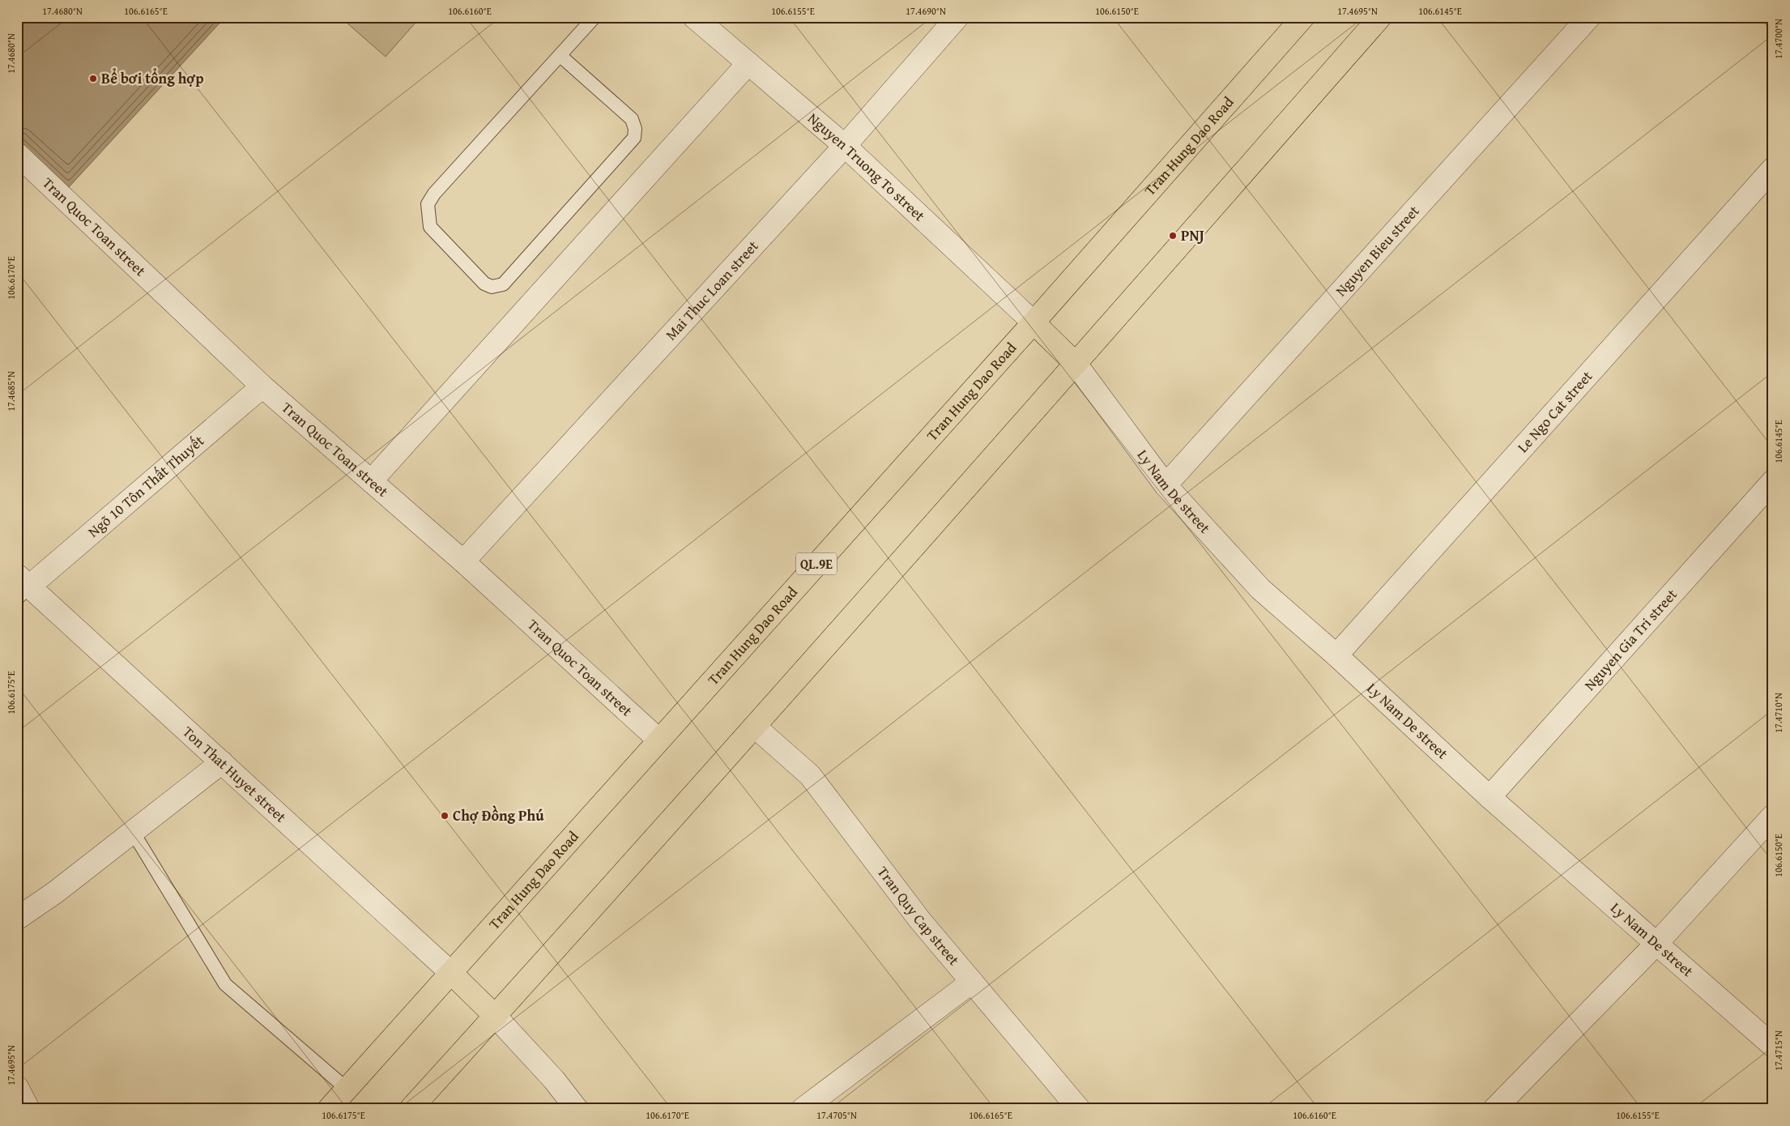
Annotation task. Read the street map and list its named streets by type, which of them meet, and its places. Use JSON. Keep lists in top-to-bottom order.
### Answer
{
  "streets": {
    "main road": ["Tran Hung Dao Road", "QL.9E"],
    "street": [
      "Nguyen Truong To street",
      "Tran Quoc Toan street",
      "Nguyen Bieu street",
      "Mai Thuc Loan street",
      "Le Ngo Cat street",
      "Ngõ 10 Tôn Thất Thuyết",
      "Ly Nam De street",
      "Nguyen Gia Tri street",
      "Ton That Huyet street",
      "Tran Quy Cap street"
    ]
  },
  "crossings": [
    ["Tran Hung Dao Road", "Nguyen Truong To street"],
    ["Tran Hung Dao Road", "Tran Quoc Toan street"],
    ["Tran Hung Dao Road", "Ton That Huyet street"],
    ["Nguyen Truong To street", "Mai Thuc Loan street"],
    ["Tran Quoc Toan street", "Mai Thuc Loan street"],
    ["Tran Quoc Toan street", "Ngõ 10 Tôn Thất Thuyết"],
    ["Nguyen Bieu street", "Ly Nam De street"],
    ["Le Ngo Cat street", "Ly Nam De street"],
    ["Ngõ 10 Tôn Thất Thuyết", "Ton That Huyet street"],
    ["Ly Nam De street", "Nguyen Gia Tri street"]
  ],
  "places": ["Bể bơi tổng hợp", "PNJ", "Chợ Đồng Phú"],
  "coordinates": [
    "17.4680°N",
    "106.6165°E",
    "106.6160°E",
    "106.6155°E",
    "17.4690°N",
    "106.6150°E",
    "17.4695°N",
    "106.6145°E",
    "17.4700°N",
    "106.6170°E",
    "17.4685°N",
    "106.6175°E",
    "17.4710°N",
    "17.4715°N",
    "17.4705°N"
  ]
}
